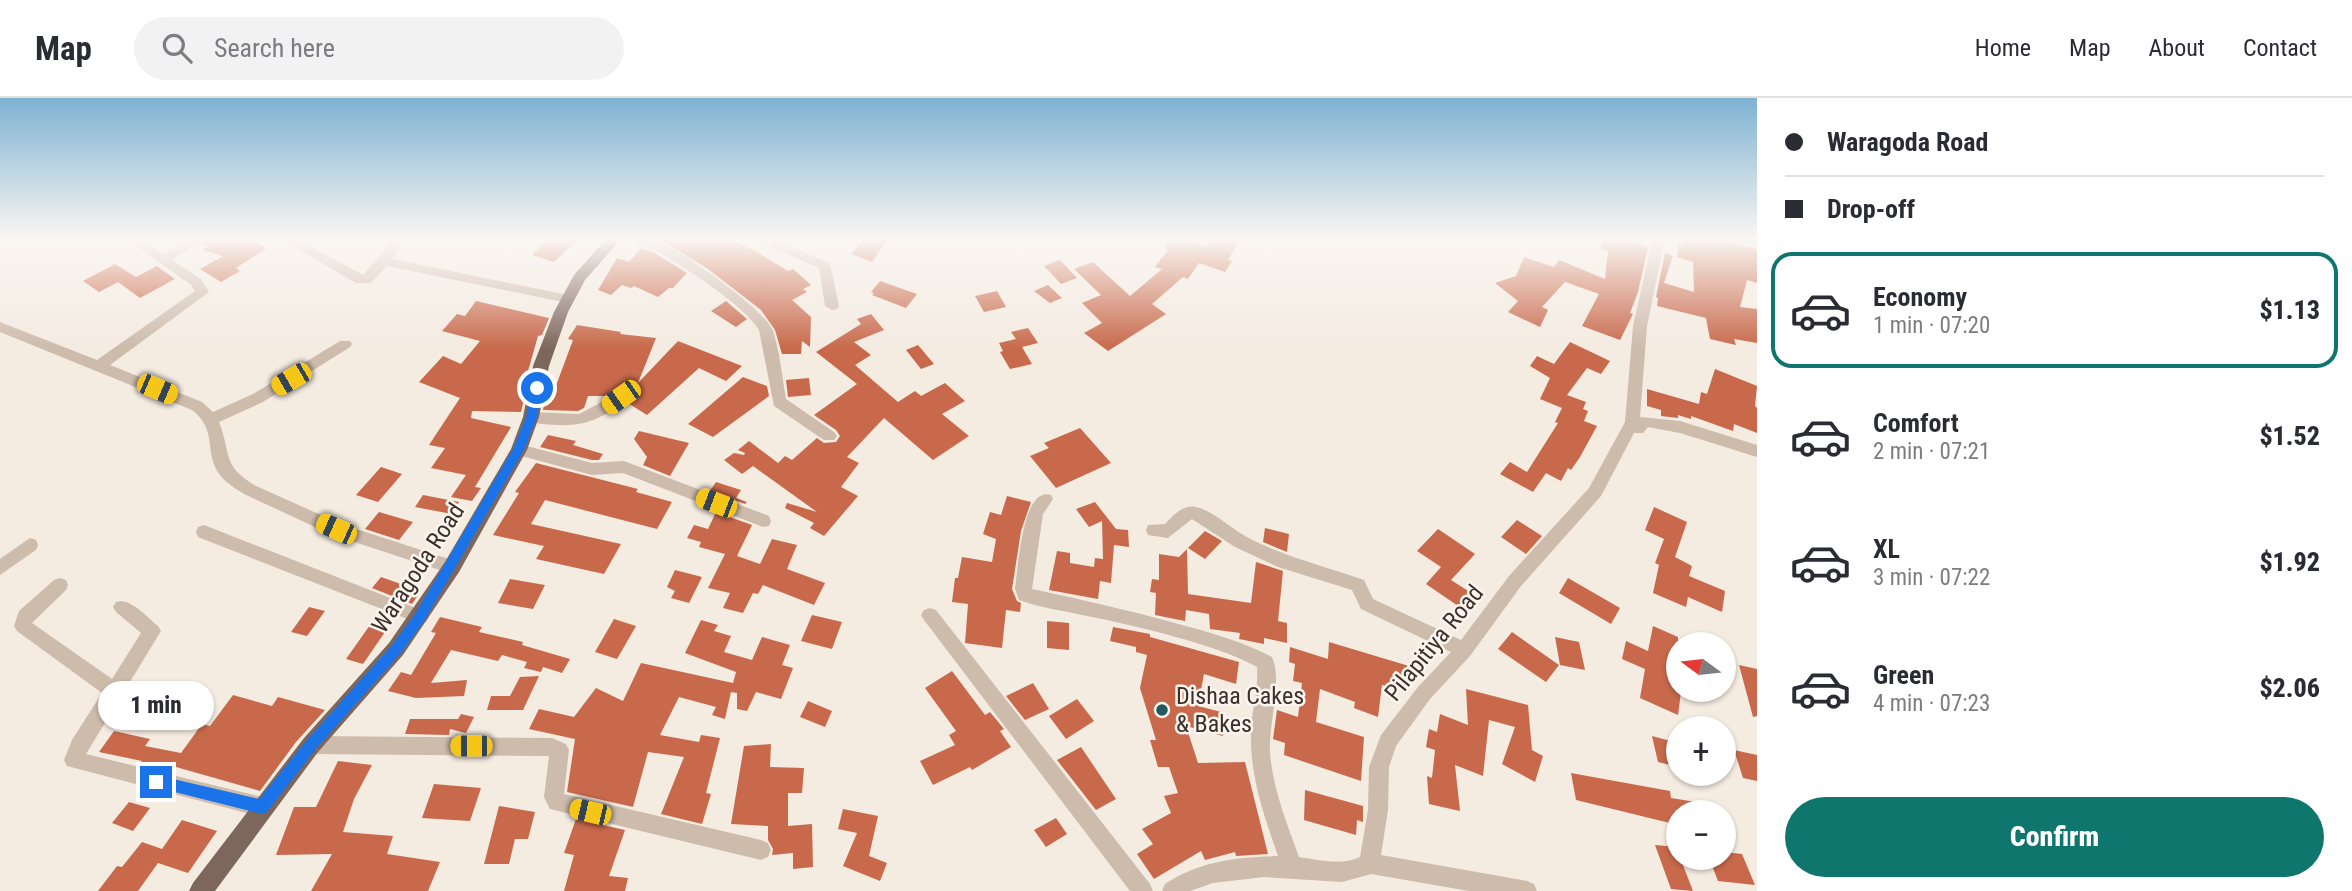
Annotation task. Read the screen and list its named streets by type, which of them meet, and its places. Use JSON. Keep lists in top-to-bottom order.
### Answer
{
  "streets": {
    "main road": ["Waragoda Road"],
    "street": ["Pilapitiya Road"]
  },
  "places": ["Dishaa Cakes & Bakes"],
  "north": "left",
  "page": {
    "header": "Map",
    "search": "Search here",
    "nav": [
      "Home",
      "Map",
      "About",
      "Contact"
    ],
    "banner": ["Waragoda Road", "Drop-off"],
    "list": [
      {
        "name": "Economy",
        "note": "1 min · 07:20",
        "value": "$1.13"
      },
      {
        "name": "Comfort",
        "note": "2 min · 07:21",
        "value": "$1.52"
      },
      {
        "name": "XL",
        "note": "3 min · 07:22",
        "value": "$1.92"
      },
      {
        "name": "Green",
        "note": "4 min · 07:23",
        "value": "$2.06"
      }
    ],
    "map_buttons": ["+", "−"],
    "bubble": "1 min",
    "buttons": "Confirm"
  }
}
